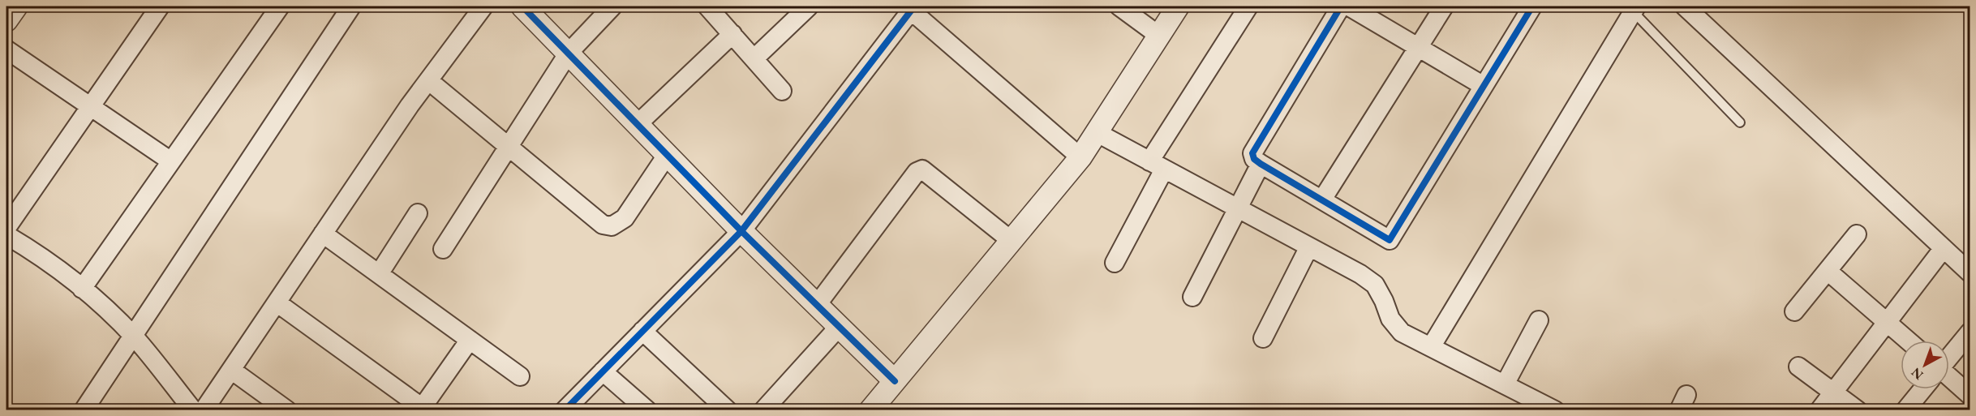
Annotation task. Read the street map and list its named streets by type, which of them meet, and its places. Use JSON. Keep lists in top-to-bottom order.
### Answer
{
  "north": "bottom left"
}
